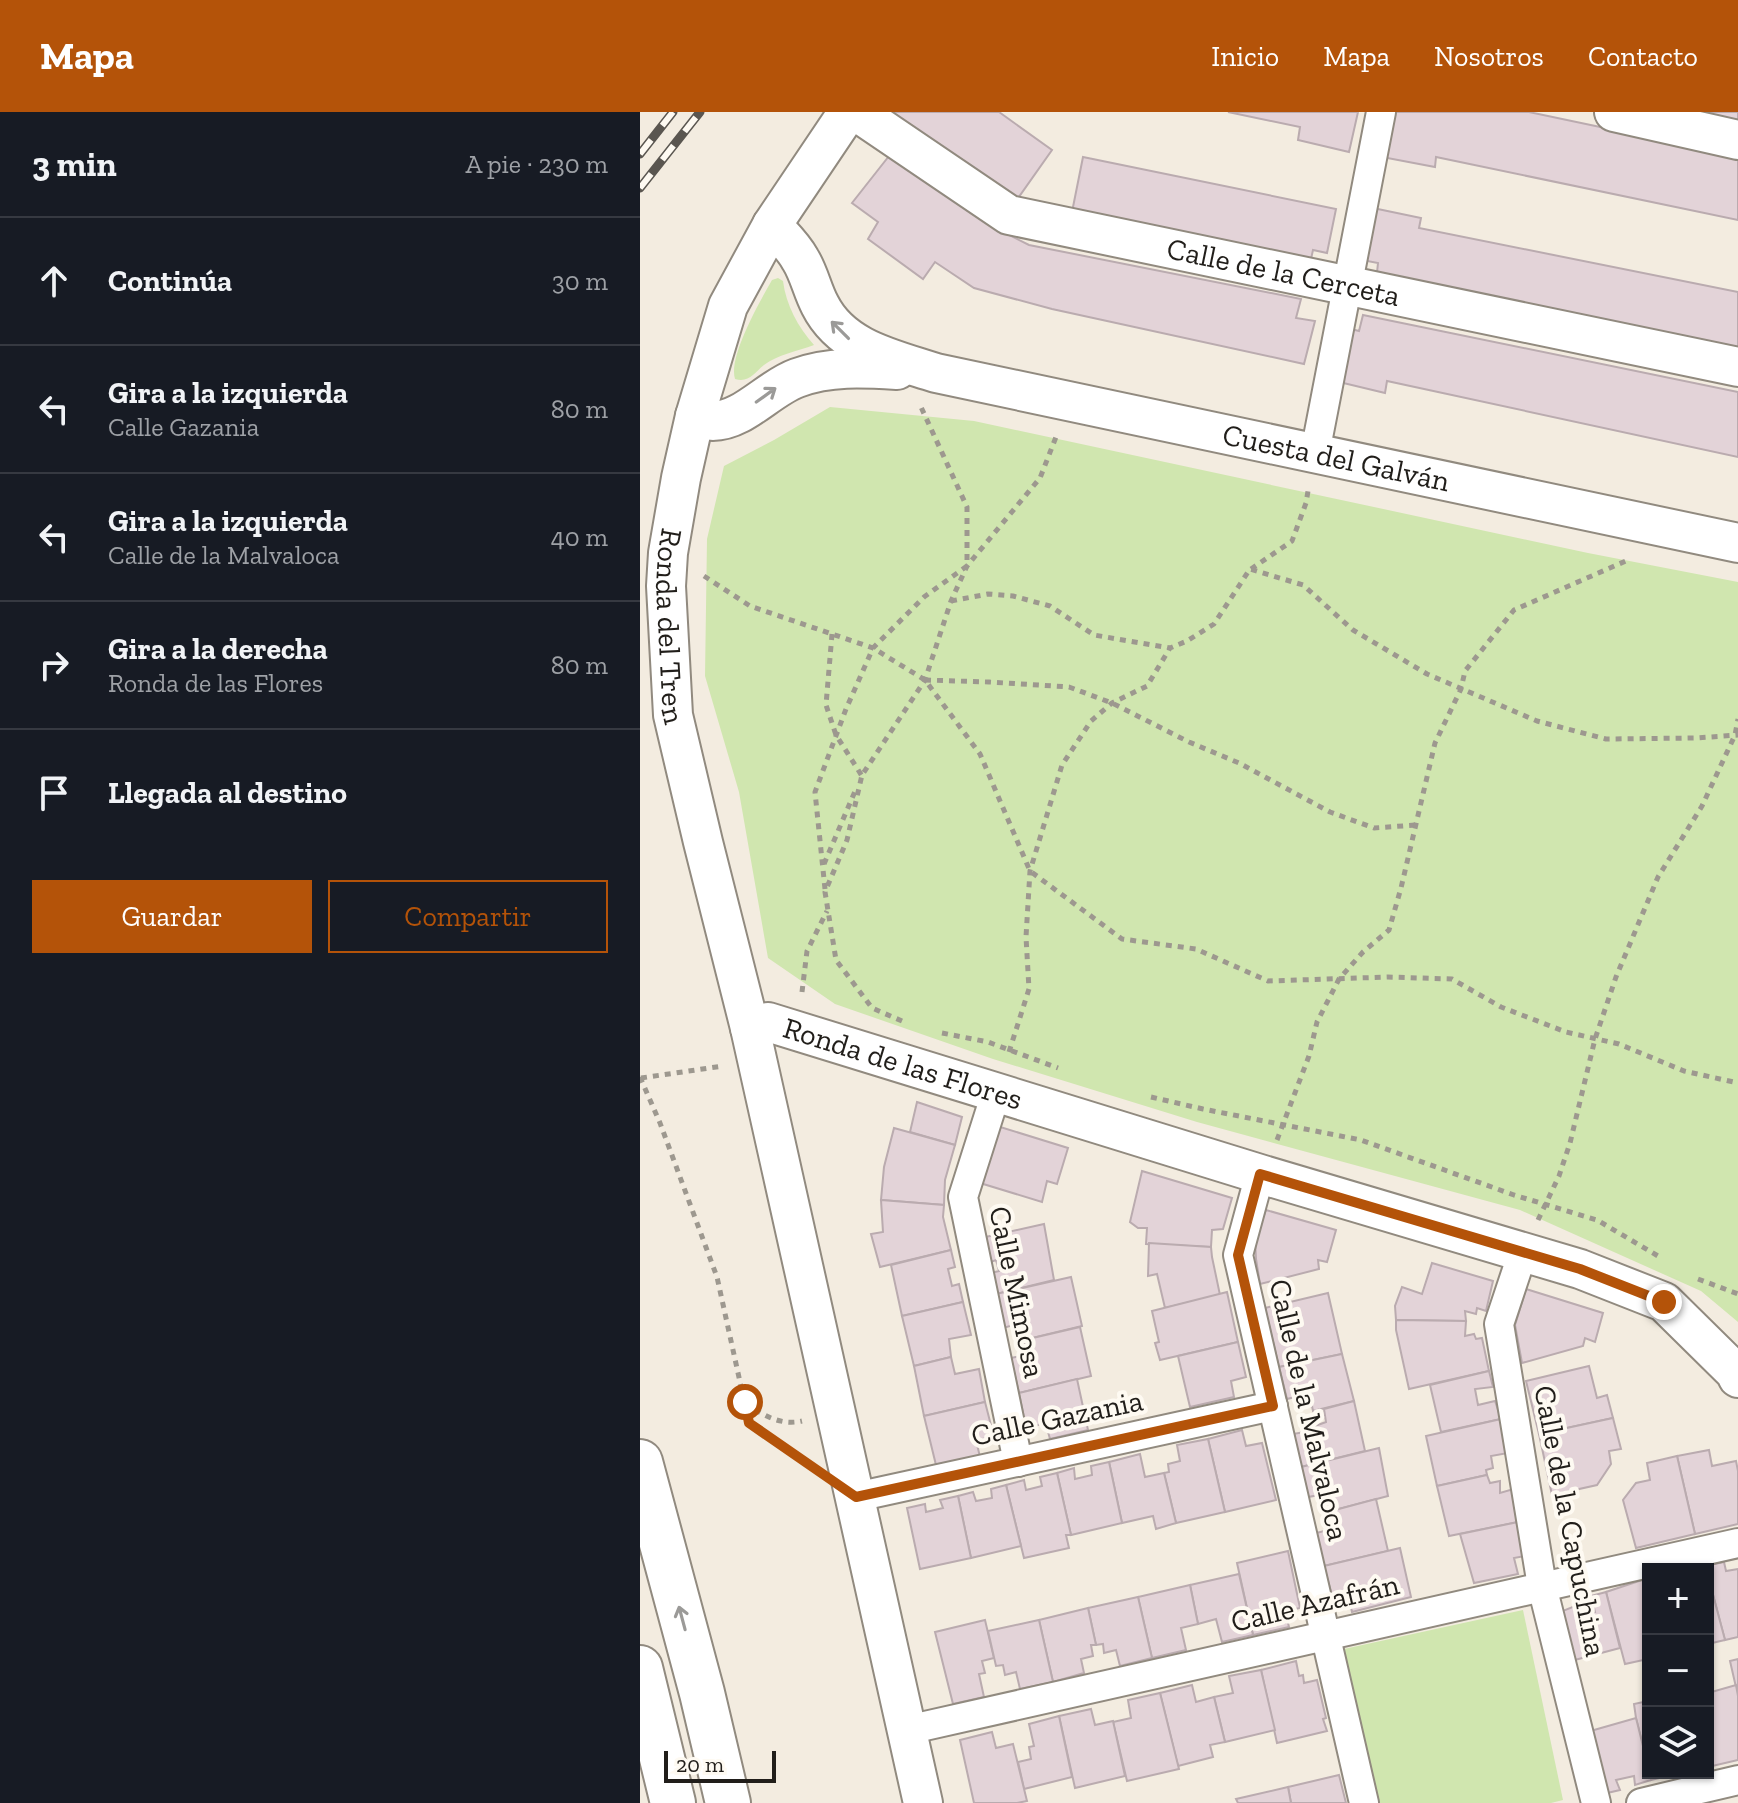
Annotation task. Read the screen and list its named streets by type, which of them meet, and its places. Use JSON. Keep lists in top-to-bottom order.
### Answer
{
  "streets": {
    "street": [
      "Calle de la Cerceta",
      "Cuesta del Galván",
      "Ronda del Tren",
      "Ronda de las Flores",
      "Calle Mimosa",
      "Calle de la Malvaloca",
      "Calle Gazania",
      "Calle de la Capuchina",
      "Calle Azafrán"
    ]
  },
  "crossings": [
    ["Cuesta del Galván", "Ronda del Tren"],
    ["Ronda del Tren", "Ronda de las Flores"],
    ["Ronda de las Flores", "Calle Mimosa"],
    ["Ronda de las Flores", "Calle de la Malvaloca"],
    ["Ronda de las Flores", "Calle Gazania"],
    ["Ronda de las Flores", "Calle de la Capuchina"],
    ["Ronda de las Flores", "Calle Azafrán"],
    ["Calle Mimosa", "Calle Gazania"],
    ["Calle de la Malvaloca", "Calle Gazania"],
    ["Calle de la Malvaloca", "Calle Azafrán"],
    ["Calle de la Capuchina", "Calle Azafrán"]
  ],
  "scale_bar": "20 m",
  "page": {
    "header": "Mapa",
    "nav": [
      "Inicio",
      "Mapa",
      "Nosotros",
      "Contacto"
    ],
    "heading": ["3 min", "A pie · 230 m"],
    "list": [
      ["Continúa", "30 m"],
      ["Gira a la izquierda", "Calle Gazania", "80 m"],
      ["Gira a la izquierda", "Calle de la Malvaloca", "40 m"],
      ["Gira a la derecha", "Ronda de las Flores", "80 m"],
      "Llegada al destino"
    ],
    "buttons": ["Guardar", "Compartir"],
    "map_buttons": ["+", "−"],
    "scale": "20 m"
  }
}
